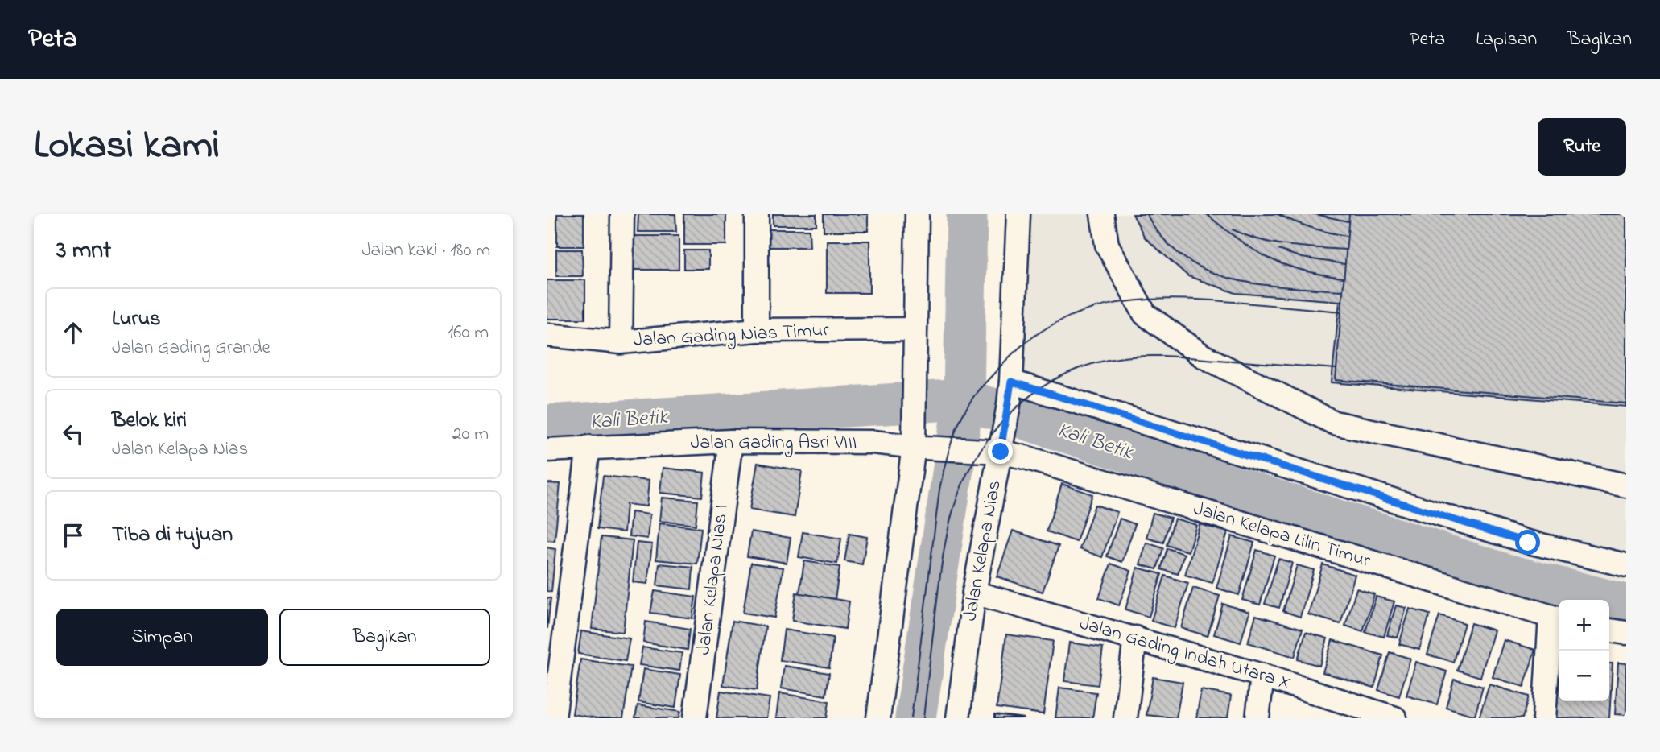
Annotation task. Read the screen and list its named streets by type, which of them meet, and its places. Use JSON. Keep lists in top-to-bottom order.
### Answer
{
  "streets": {
    "street": [
      "Jalan Gading Nias Timur",
      "Jalan Gading Asri VIII",
      "Jalan Kelapa Lilin Timur",
      "Jalan Kelapa Nias",
      "Jalan Kelapa Nias I",
      "Jalan Gading Indah Utara X"
    ]
  },
  "crossings": [
    ["Jalan Gading Asri VIII", "Jalan Kelapa Lilin Timur"],
    ["Jalan Gading Asri VIII", "Jalan Kelapa Nias"],
    ["Jalan Gading Asri VIII", "Jalan Kelapa Nias I"],
    ["Jalan Kelapa Lilin Timur", "Jalan Kelapa Nias"],
    ["Jalan Kelapa Nias", "Jalan Gading Indah Utara X"]
  ],
  "water": ["Kali Betik"],
  "page": {
    "header": "Peta",
    "nav": ["Peta", "Lapisan", "Bagikan"],
    "title": "Lokasi kami",
    "buttons": [
      "Rute",
      ["Simpan", "Bagikan"]
    ],
    "heading": ["3 mnt", "Jalan kaki · 180 m"],
    "list": [
      ["Lurus", "Jalan Gading Grande", "160 m"],
      ["Belok kiri", "Jalan Kelapa Nias", "20 m"],
      "Tiba di tujuan"
    ],
    "map_buttons": ["+", "−"]
  }
}
